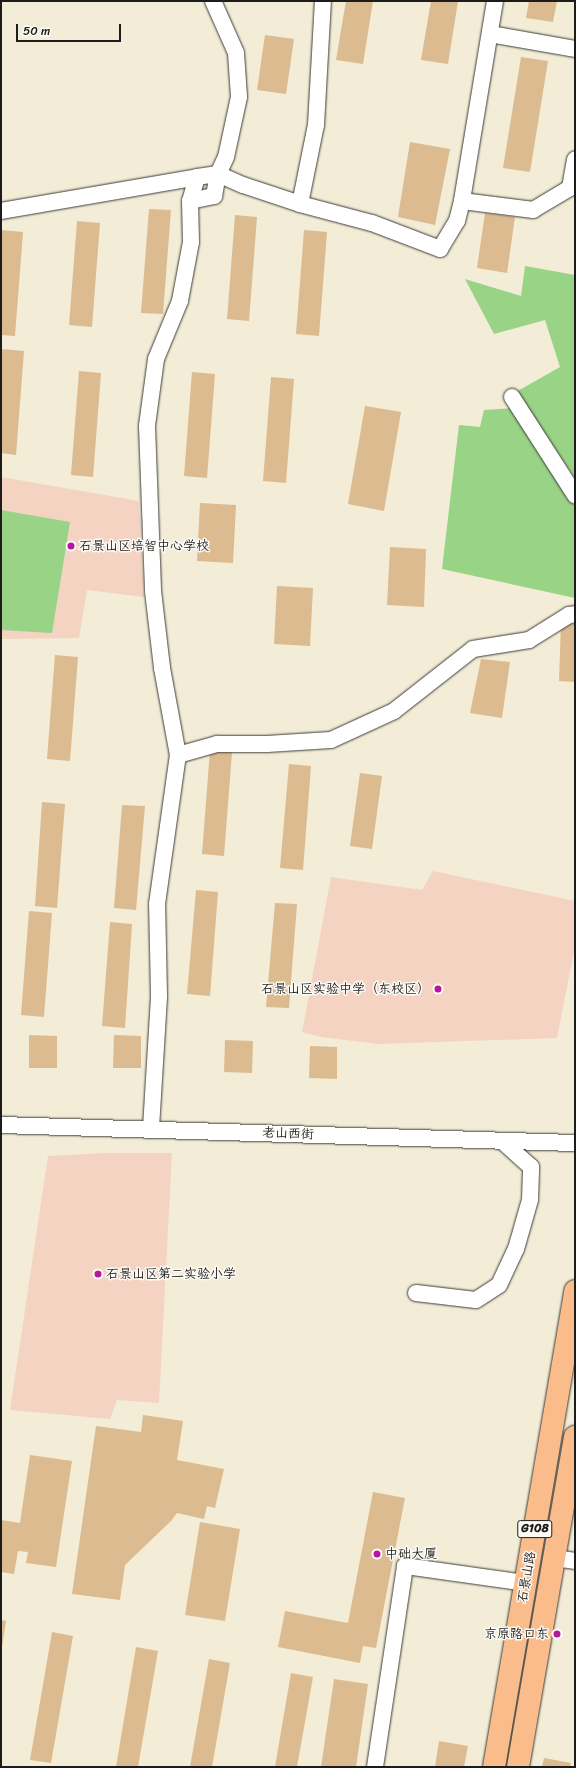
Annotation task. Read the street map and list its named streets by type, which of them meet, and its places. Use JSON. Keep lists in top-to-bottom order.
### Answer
{
  "streets": {
    "highway": ["G108", "石景山路"],
    "street": ["老山西街"]
  },
  "places": [
    "石景山区培智中心学校",
    "石景山区实验中学（东校区）",
    "石景山区第二实验小学",
    "中础大厦",
    "京原路口东"
  ],
  "scale_bar": "50 m"
}
